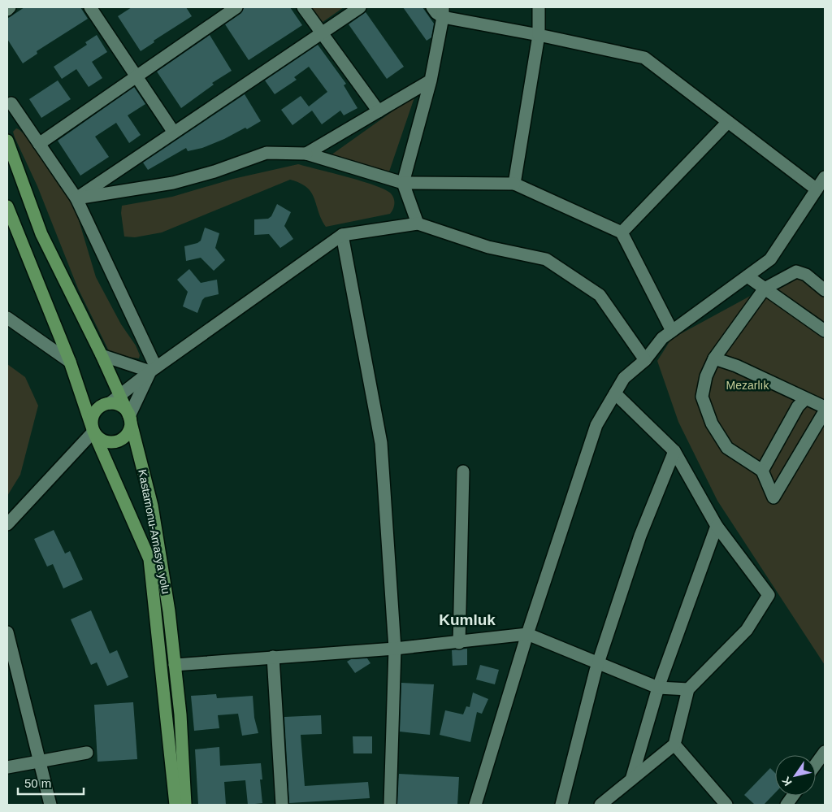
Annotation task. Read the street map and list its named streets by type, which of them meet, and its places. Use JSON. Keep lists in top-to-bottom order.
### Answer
{
  "streets": {
    "main road": ["Kastamonu-Amasya yolu"]
  },
  "districts": ["Kumluk"],
  "parks": ["Mezarlık"],
  "scale_bar": "50 m",
  "north": "bottom left"
}
